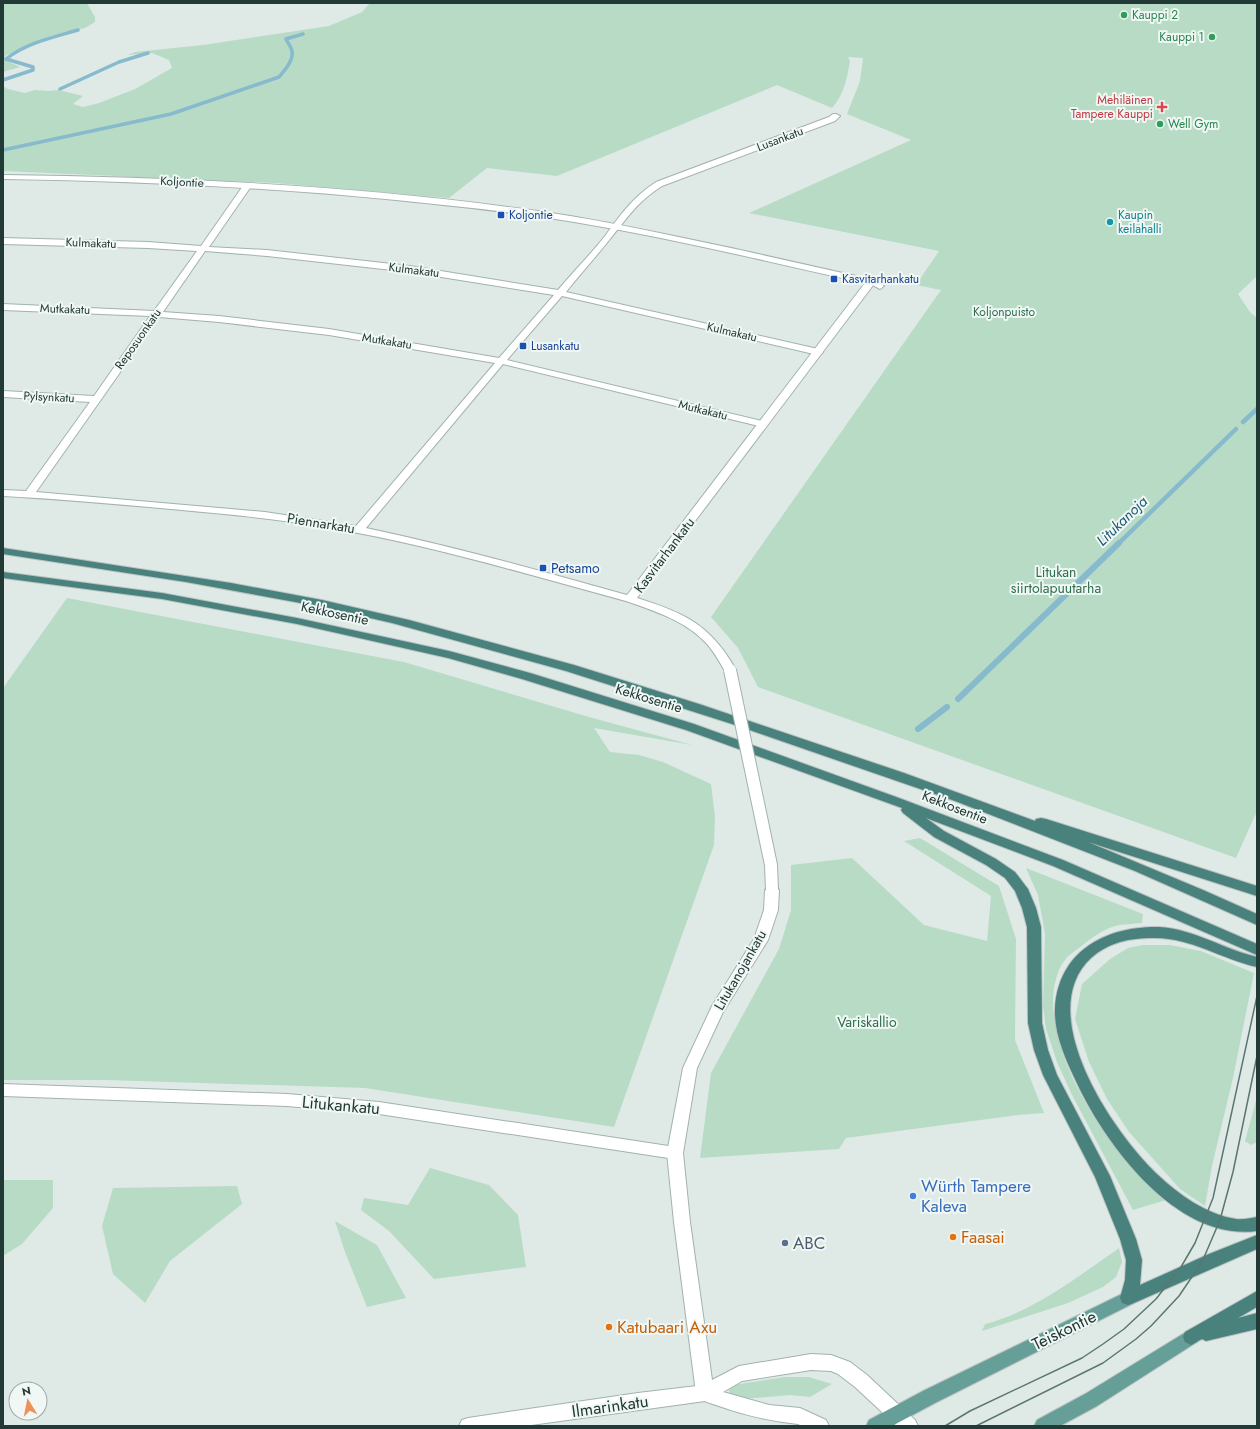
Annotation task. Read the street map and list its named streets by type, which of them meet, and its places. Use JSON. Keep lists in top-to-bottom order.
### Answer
{
  "streets": {
    "highway": ["Kekkosentie", "Teiskontie"],
    "street": [
      "Lusankatu",
      "Koljontie",
      "Kulmakatu",
      "Mutkakatu",
      "Reposuonkatu",
      "Pylsynkatu",
      "Piennarkatu",
      "Kasvitarhankatu",
      "Litukanojankatu",
      "Litukankatu",
      "Ilmarinkatu"
    ]
  },
  "crossings": [
    ["Lusankatu", "Koljontie"],
    ["Lusankatu", "Kulmakatu"],
    ["Lusankatu", "Mutkakatu"],
    ["Lusankatu", "Piennarkatu"],
    ["Koljontie", "Reposuonkatu"],
    ["Koljontie", "Kasvitarhankatu"],
    ["Kulmakatu", "Reposuonkatu"],
    ["Kulmakatu", "Kasvitarhankatu"],
    ["Mutkakatu", "Reposuonkatu"],
    ["Mutkakatu", "Kasvitarhankatu"],
    ["Reposuonkatu", "Pylsynkatu"],
    ["Reposuonkatu", "Piennarkatu"],
    ["Piennarkatu", "Kasvitarhankatu"],
    ["Piennarkatu", "Litukanojankatu"],
    ["Kasvitarhankatu", "Litukanojankatu"],
    ["Litukanojankatu", "Litukankatu"],
    ["Litukanojankatu", "Ilmarinkatu"],
    ["Teiskontie", "Ilmarinkatu"]
  ],
  "water": ["Litukanoja"],
  "parks": ["Koljonpuisto", "Litukan siirtolapuutarha", "Variskallio"],
  "places": {
    "other": [
      "Kauppi 2",
      "Kauppi 1",
      "Well Gym",
      "Kaupin keilahalli",
      "Würth Tampere Kaleva",
      "Faasai",
      "ABC",
      "Katubaari Axu"
    ],
    "health": ["Mehiläinen Tampere Kauppi"],
    "transit": [
      "Koljontie",
      "Kasvitarhankatu",
      "Lusankatu",
      "Petsamo"
    ]
  },
  "north": "top"
}
